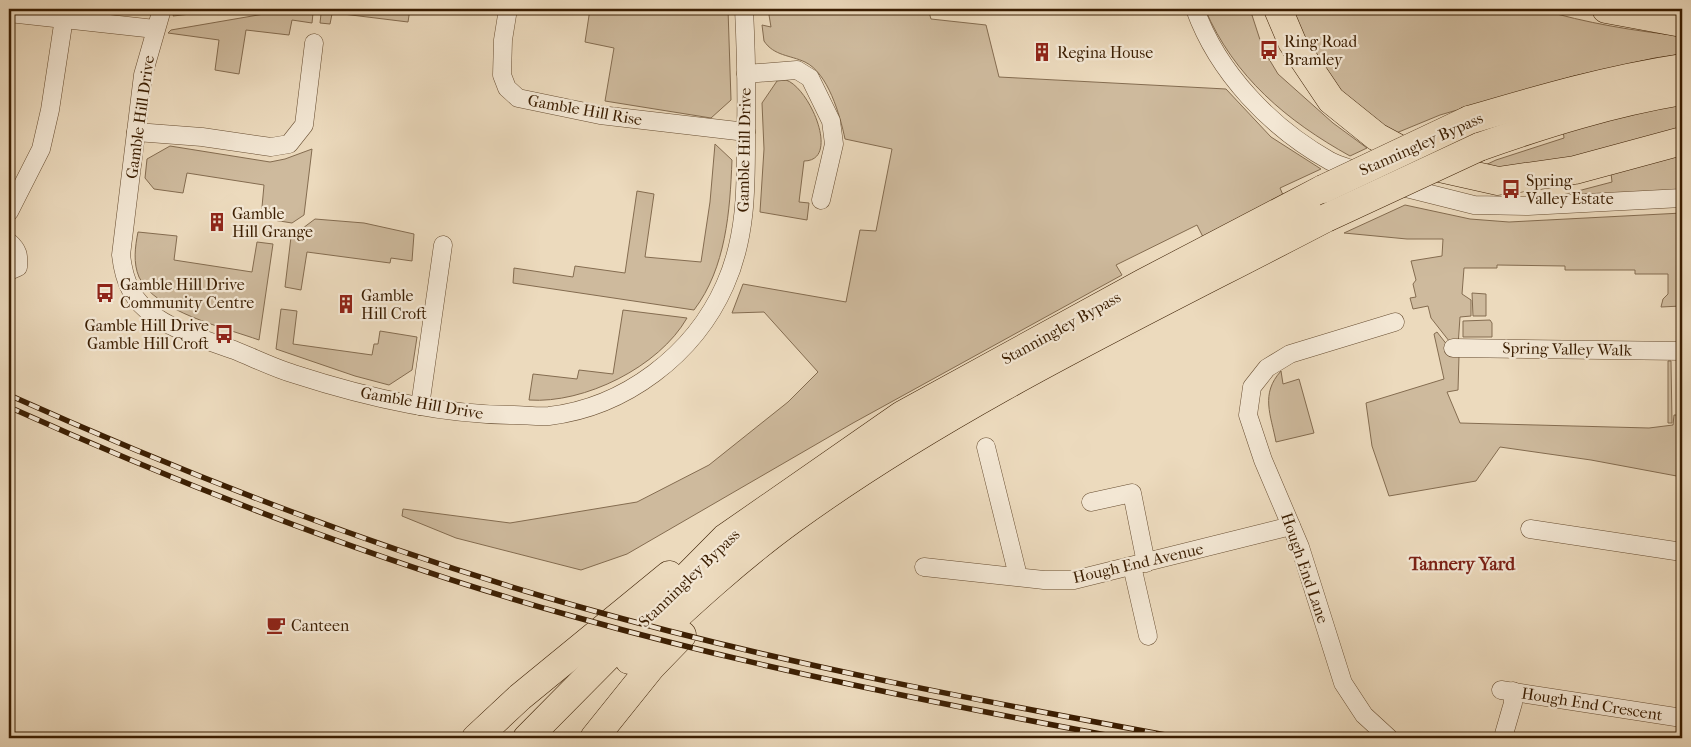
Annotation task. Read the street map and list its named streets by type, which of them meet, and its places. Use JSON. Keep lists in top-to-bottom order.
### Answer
{
  "streets": {
    "main road": ["Stanningley Bypass"],
    "street": [
      "Gamble Hill Rise",
      "Gamble Hill Drive",
      "Spring Valley Walk",
      "Hough End Avenue",
      "Hough End Lane",
      "Hough End Crescent"
    ]
  },
  "crossings": [
    ["Gamble Hill Rise", "Gamble Hill Drive"],
    ["Hough End Avenue", "Hough End Lane"]
  ],
  "districts": ["Tannery Yard"],
  "places": {
    "bus stop": [
      "Ring Road Bramley",
      "Spring Valley Estate",
      "Gamble Hill Drive Community Centre",
      "Gamble Hill Drive Gamble Hill Croft"
    ],
    "building": ["Regina House", "Gamble Hill Grange", "Gamble Hill Croft"],
    "cafe": ["Canteen"]
  }
}
